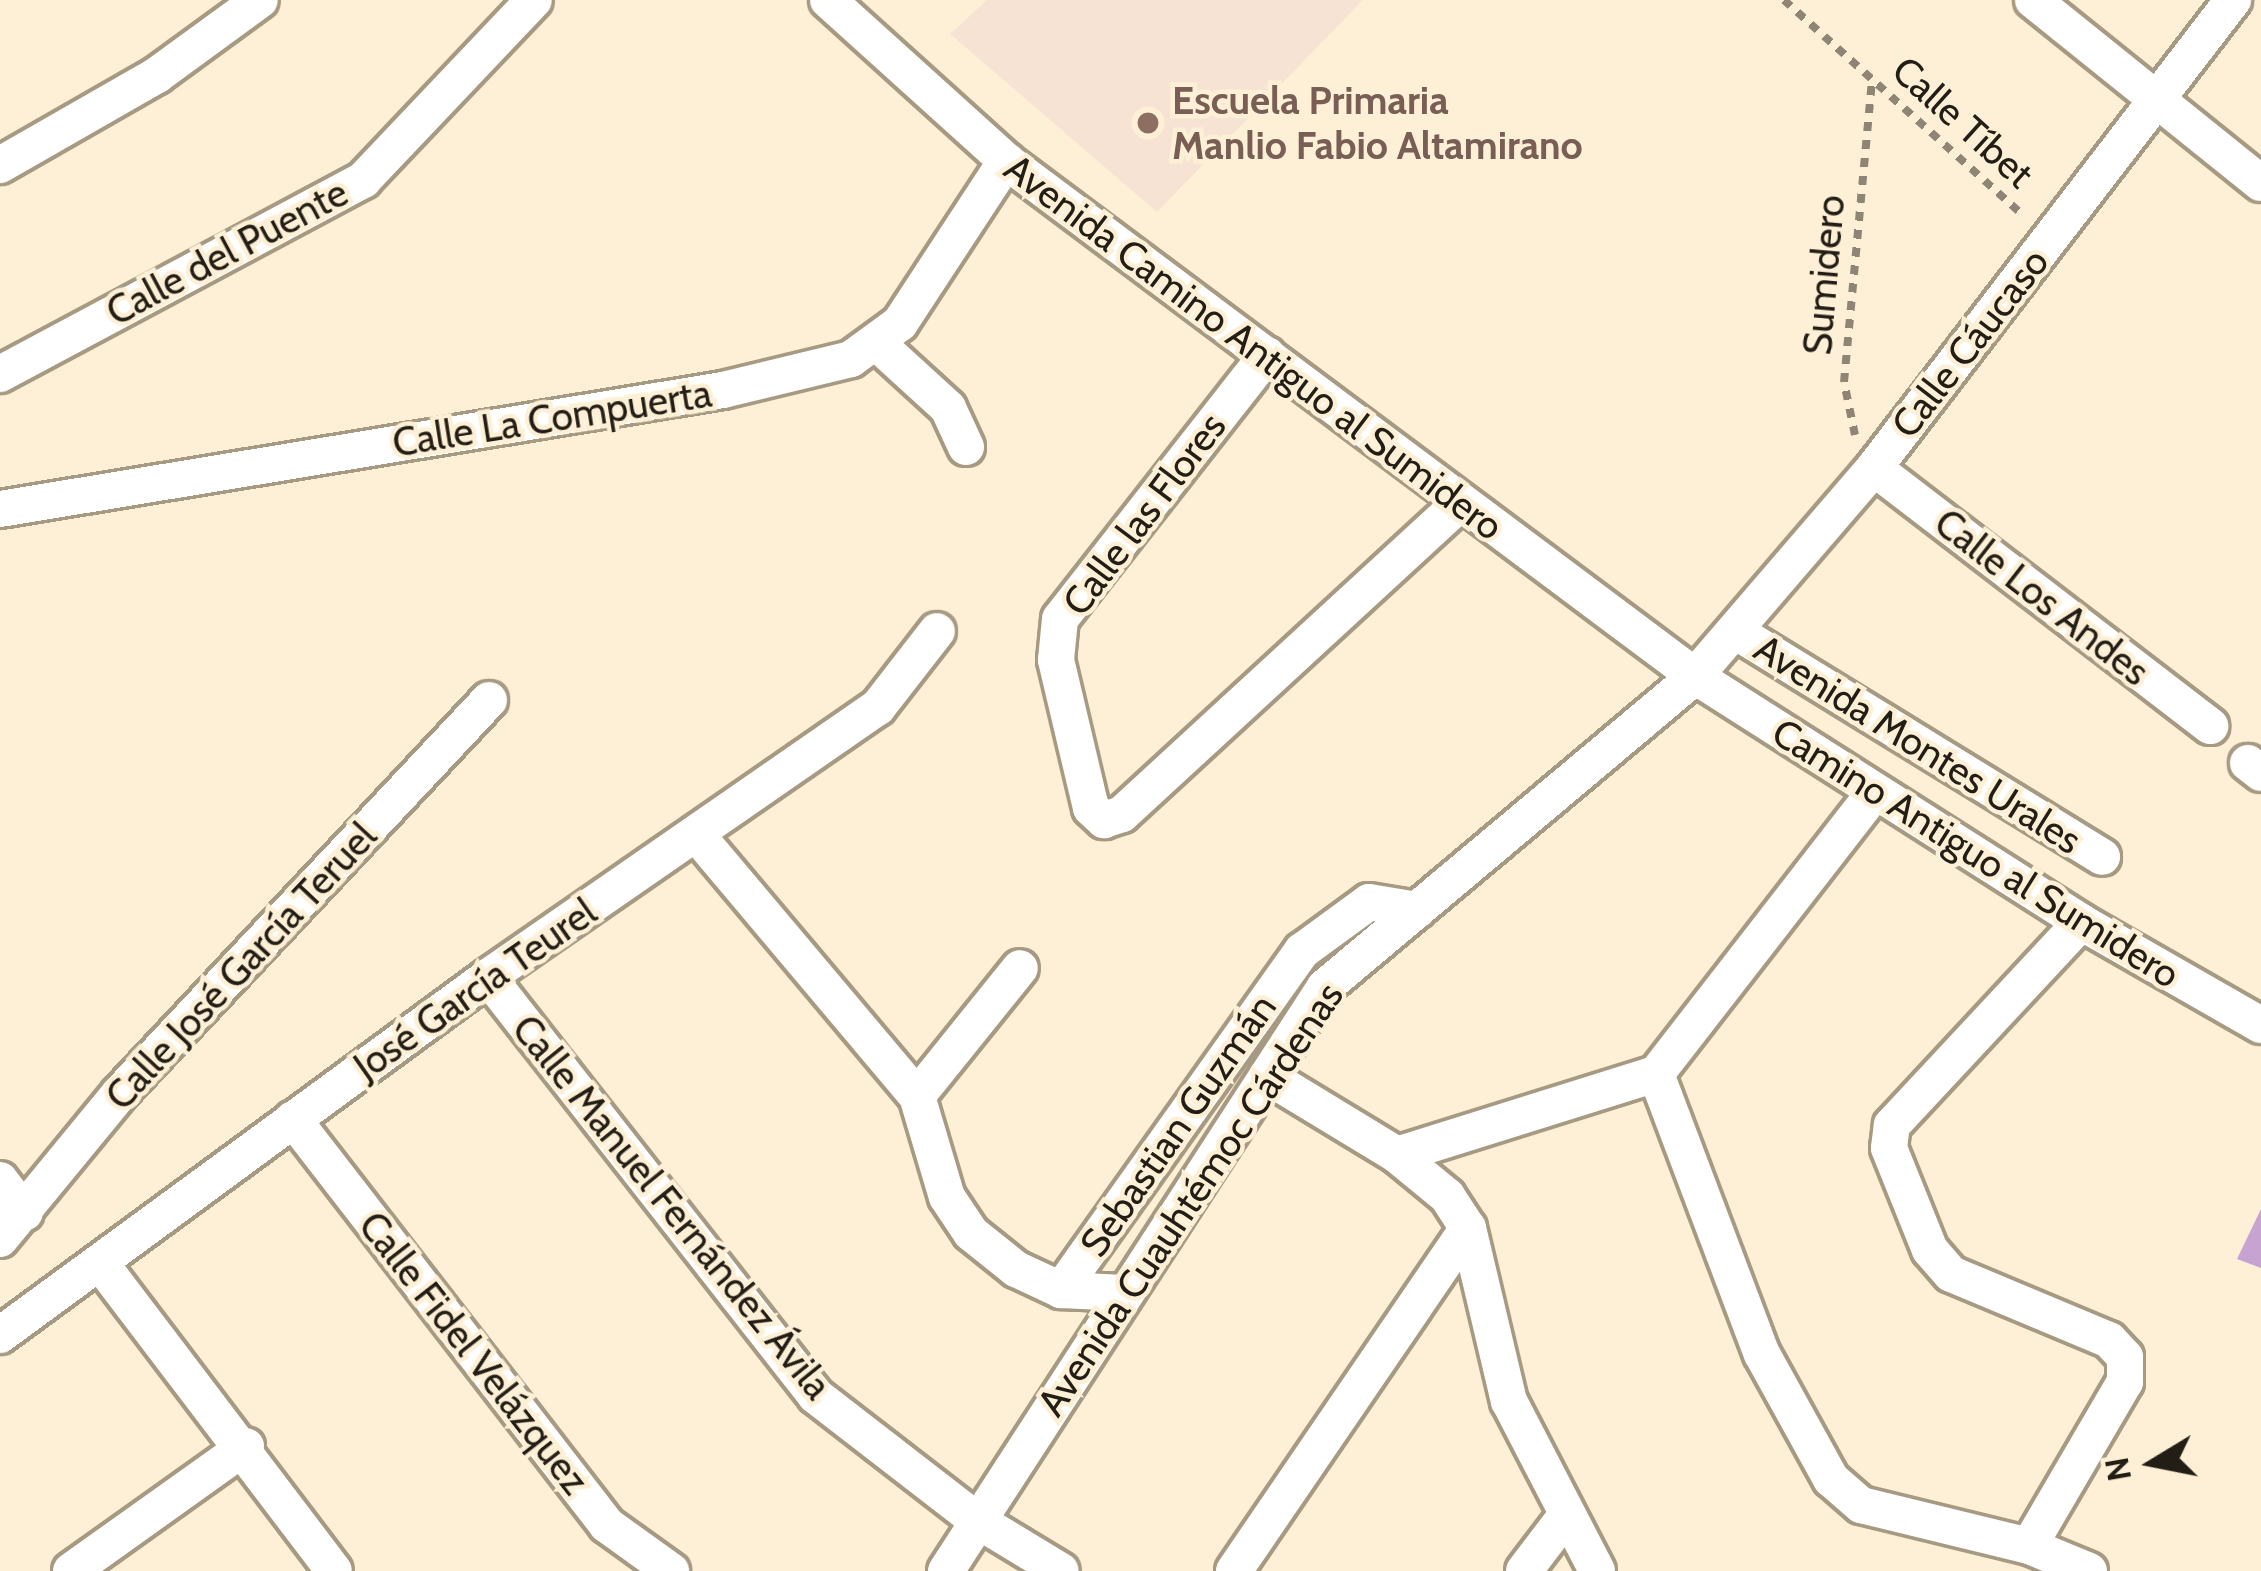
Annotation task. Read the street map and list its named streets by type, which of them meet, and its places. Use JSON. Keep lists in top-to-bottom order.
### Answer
{
  "streets": {
    "street": [
      "Calle del Puente",
      "Calle Cáucaso",
      "Avenida Camino Antiguo al Sumidero",
      "Calle La Compuerta",
      "Calle las Flores",
      "Calle Los Andes",
      "Avenida Montes Urales",
      "Camino Antiguo al Sumidero",
      "Calle José García Teruel",
      "José García Teurel",
      "Sebastian Guzmán",
      "Avenida Cuauhtémoc Cárdenas",
      "Calle Manuel Fernández Ávila",
      "Calle Fidel Velázquez"
    ],
    "path": ["Calle Tíbet", "Sumidero"]
  },
  "crossings": [
    ["Calle Tíbet", "Sumidero"],
    ["Calle Tíbet", "Calle Cáucaso"],
    ["Sumidero", "Calle Cáucaso"],
    ["Sumidero", "Calle Los Andes"],
    ["Calle Cáucaso", "Avenida Camino Antiguo al Sumidero"],
    ["Calle Cáucaso", "Calle Los Andes"],
    ["Calle Cáucaso", "Avenida Montes Urales"],
    ["Calle Cáucaso", "Camino Antiguo al Sumidero"],
    ["Calle Cáucaso", "Avenida Cuauhtémoc Cárdenas"],
    ["Avenida Camino Antiguo al Sumidero", "Calle las Flores"],
    ["Avenida Camino Antiguo al Sumidero", "Camino Antiguo al Sumidero"],
    ["Avenida Camino Antiguo al Sumidero", "Avenida Cuauhtémoc Cárdenas"],
    ["Camino Antiguo al Sumidero", "Avenida Cuauhtémoc Cárdenas"],
    ["José García Teurel", "Calle Manuel Fernández Ávila"],
    ["José García Teurel", "Calle Fidel Velázquez"],
    ["Sebastian Guzmán", "Avenida Cuauhtémoc Cárdenas"],
    ["Avenida Cuauhtémoc Cárdenas", "Calle Manuel Fernández Ávila"]
  ],
  "places": ["Escuela Primaria Manlio Fabio Altamirano"],
  "north": "left"
}
